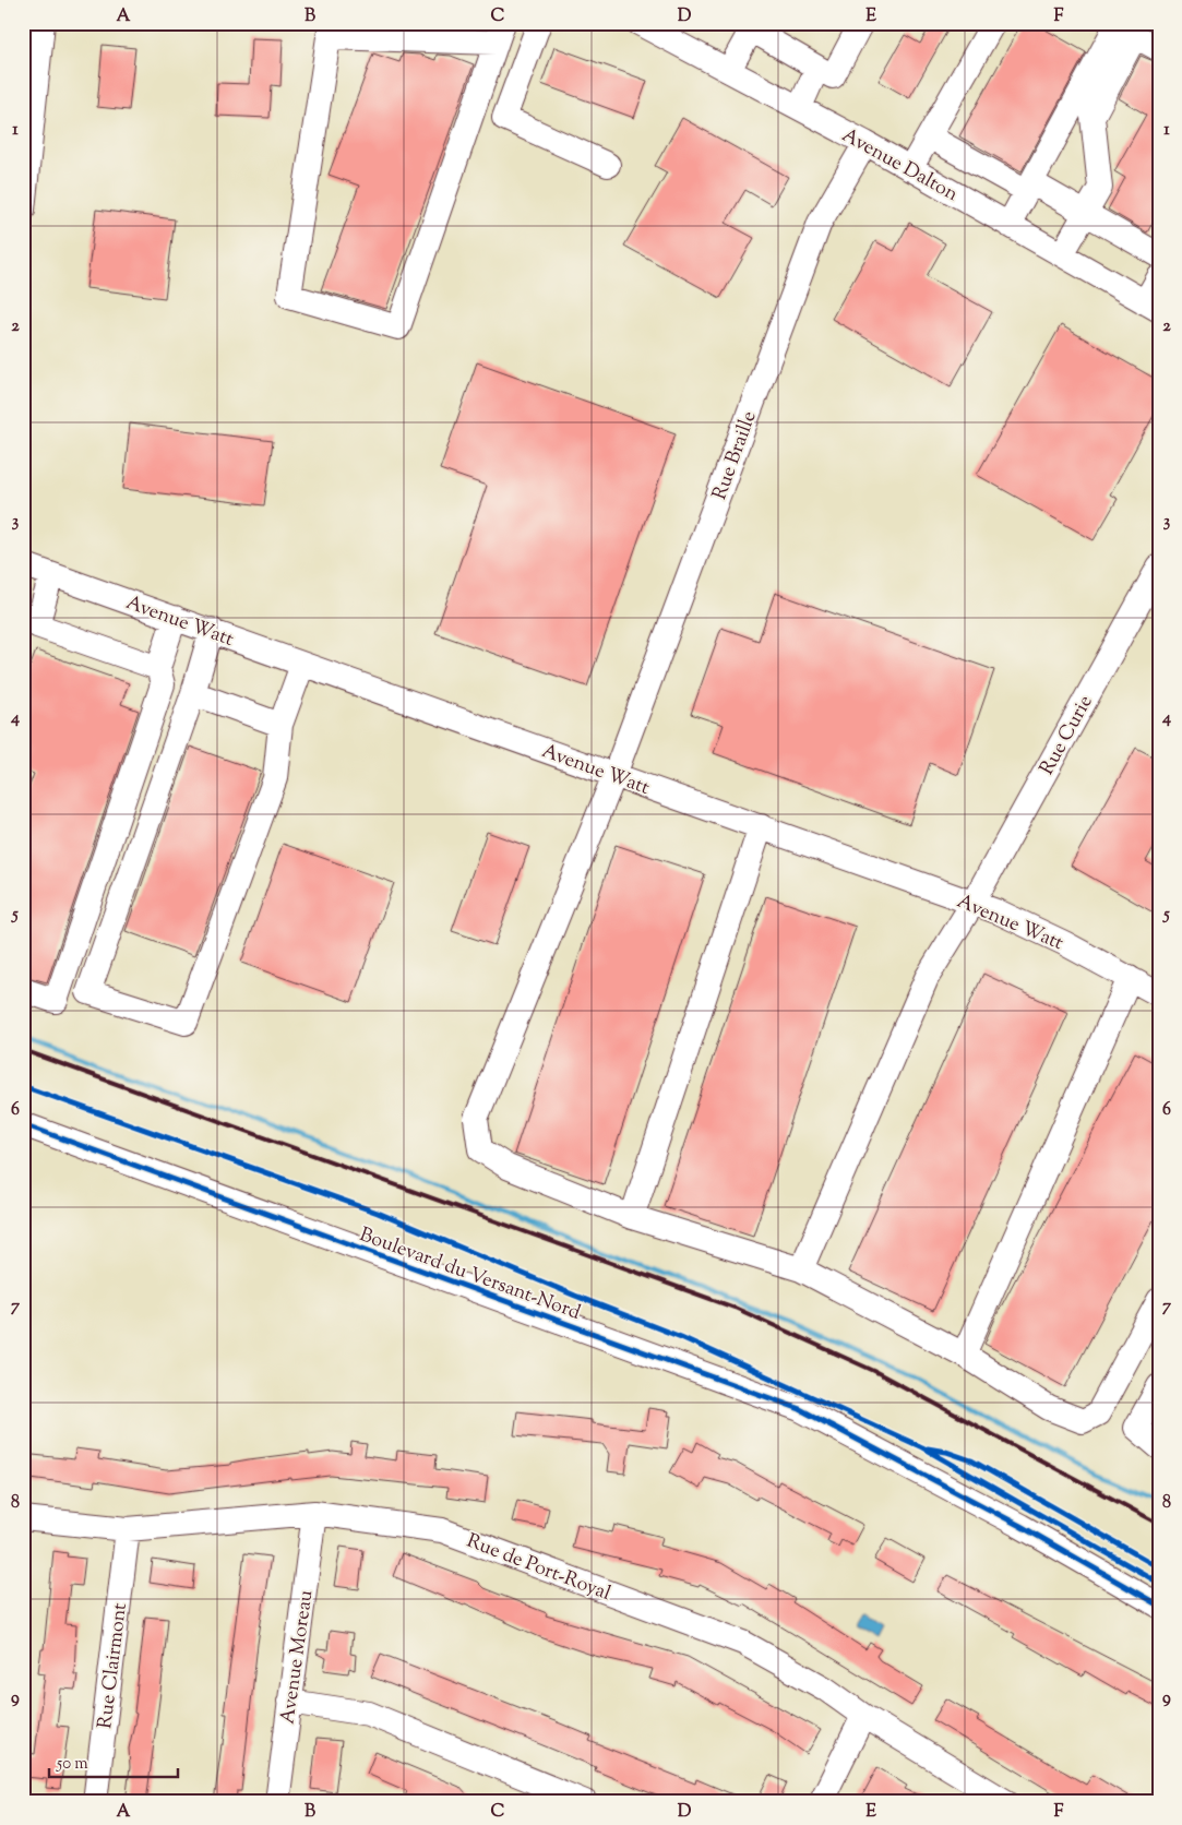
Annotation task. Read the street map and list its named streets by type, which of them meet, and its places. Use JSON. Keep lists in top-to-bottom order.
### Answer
{
  "streets": {
    "street": [
      "Avenue Dalton",
      "Rue Braille",
      "Avenue Watt",
      "Rue Curie",
      "Boulevard du Versant-Nord",
      "Rue de Port-Royal",
      "Avenue Moreau",
      "Rue Clairmont"
    ]
  },
  "crossings": [
    ["Avenue Dalton", "Rue Braille"],
    ["Rue Braille", "Avenue Watt"],
    ["Rue Braille", "Rue Curie"],
    ["Avenue Watt", "Rue Curie"],
    ["Rue de Port-Royal", "Avenue Moreau"],
    ["Rue de Port-Royal", "Rue Clairmont"]
  ],
  "scale_bar": "50 m",
  "grid": {
    "columns": [
      "A",
      "B",
      "C",
      "D",
      "E",
      "F"
    ],
    "rows": [
      "1",
      "2",
      "3",
      "4",
      "5",
      "6",
      "7",
      "8",
      "9"
    ]
  }
}
